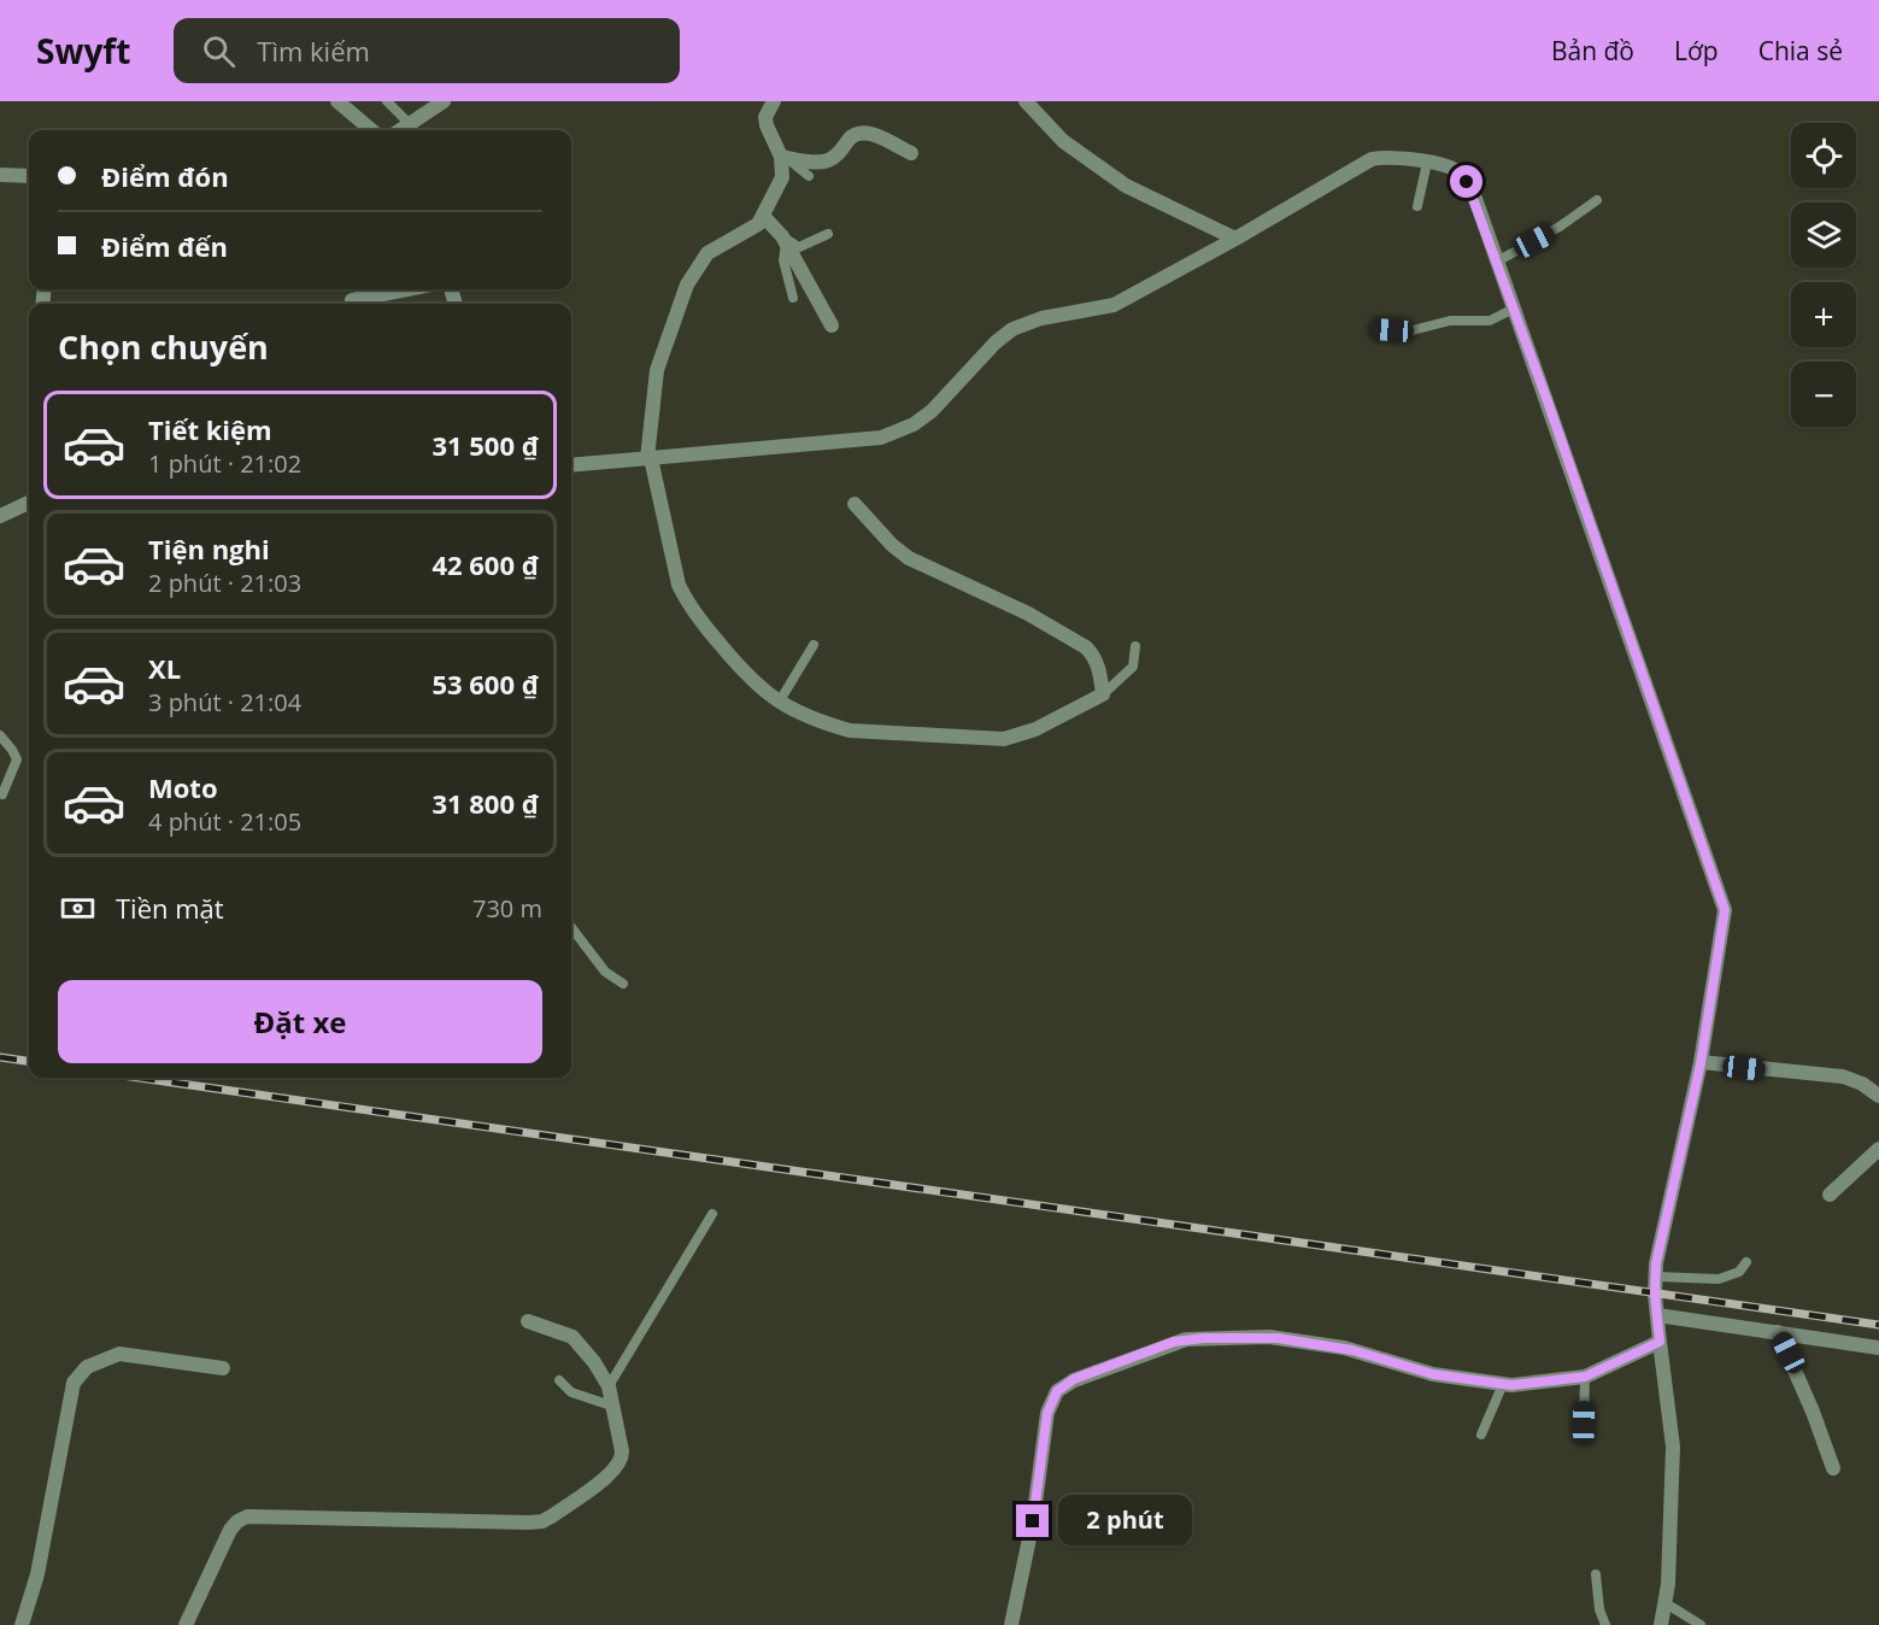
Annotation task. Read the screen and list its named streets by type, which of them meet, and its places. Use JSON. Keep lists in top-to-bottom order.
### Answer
{
  "page": {
    "header": "Swyft",
    "search": "Tìm kiếm",
    "nav": ["Bản đồ", "Lớp", "Chia sẻ"],
    "map_buttons": ["+", "−"],
    "banner": ["Điểm đón", "Điểm đến"],
    "heading": "Chọn chuyến",
    "list": [
      {
        "name": "Tiết kiệm",
        "note": "1 phút · 21:02",
        "value": "31 500 ₫"
      },
      {
        "name": "Tiện nghi",
        "note": "2 phút · 21:03",
        "value": "42 600 ₫"
      },
      {
        "name": "XL",
        "note": "3 phút · 21:04",
        "value": "53 600 ₫"
      },
      {
        "name": "Moto",
        "note": "4 phút · 21:05",
        "value": "31 800 ₫"
      }
    ],
    "pay": ["Tiền mặt", "730 m"],
    "buttons": "Đặt xe",
    "bubble": "2 phút"
  }
}
